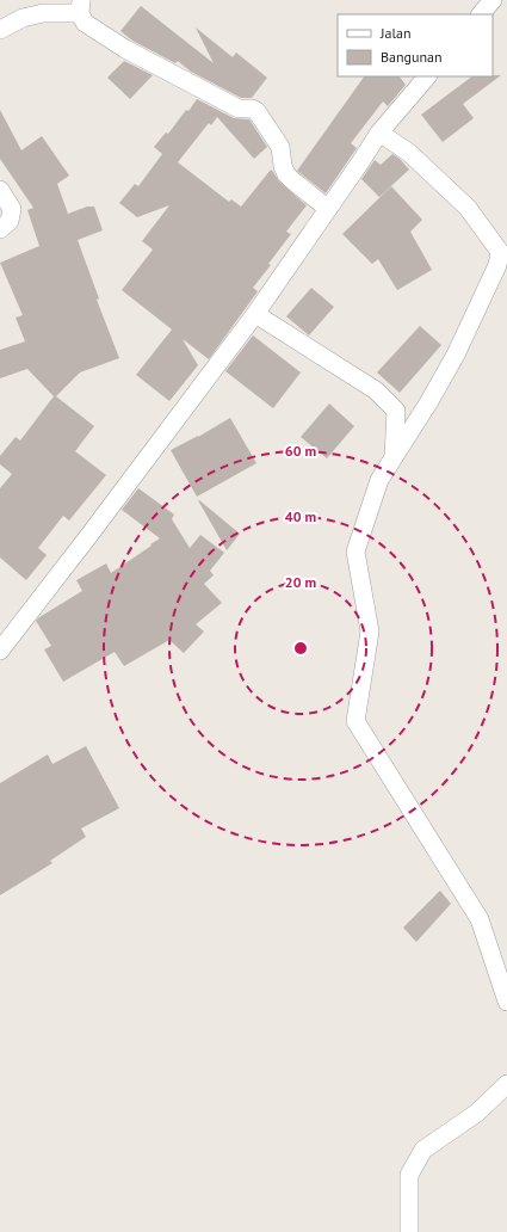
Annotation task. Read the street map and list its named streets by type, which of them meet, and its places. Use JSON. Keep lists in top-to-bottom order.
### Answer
{
  "legend": ["Jalan", "Bangunan"],
  "rings": ["60 m", "40 m", "20 m"]
}
